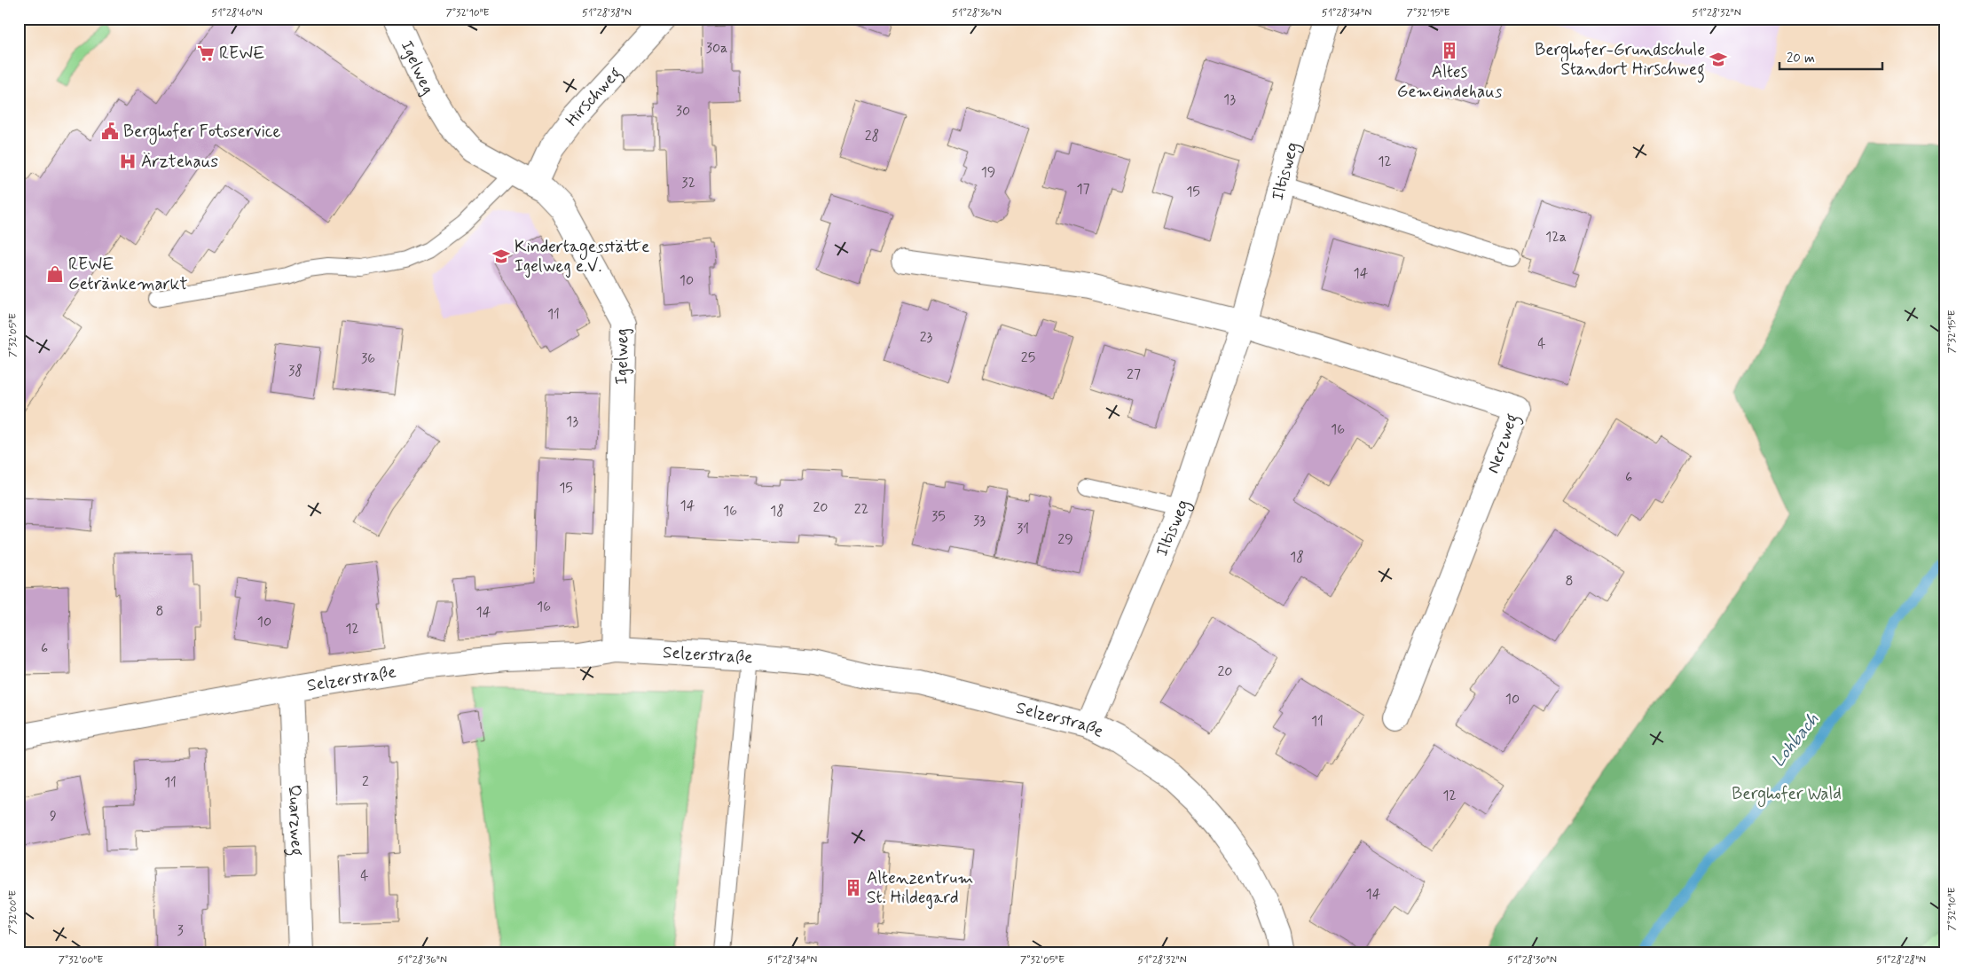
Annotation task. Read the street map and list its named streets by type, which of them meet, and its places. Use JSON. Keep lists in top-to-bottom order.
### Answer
{
  "streets": {
    "street": [
      "Igelweg",
      "Hirschweg",
      "Iltisweg",
      "Nerzweg",
      "Selzerstraße",
      "Quarzweg"
    ]
  },
  "crossings": [
    ["Igelweg", "Hirschweg"],
    ["Igelweg", "Selzerstraße"],
    ["Iltisweg", "Nerzweg"],
    ["Iltisweg", "Selzerstraße"],
    ["Selzerstraße", "Quarzweg"]
  ],
  "water": ["Lohbach"],
  "parks": ["Berghofer Wald"],
  "places": {
    "building": ["Altes Gemeindehaus", "Altenzentrum St. Hildegard"],
    "supermarket": ["REWE"],
    "school or university": ["Berghofer-Grundschule Standort Hirschweg", "Kindertagesstätte Igelweg e.V."],
    "public building": ["Berghofer Fotoservice"],
    "hospital": ["Ärztehaus"],
    "shop": ["REWE Getränkemarkt"]
  },
  "house_numbers": [
    "30a",
    "13",
    "30",
    "28",
    "12",
    "19",
    "32",
    "17",
    "15",
    "12a",
    "14",
    "10",
    "11",
    "23",
    "4",
    "25",
    "36",
    "38",
    "27",
    "13",
    "16",
    "6",
    "15",
    "14",
    "20",
    "22",
    "16",
    "18",
    "35",
    "33",
    "31",
    "29",
    "18",
    "8",
    "16",
    "8",
    "14",
    "10",
    "12",
    "6",
    "20",
    "10",
    "11",
    "2",
    "11",
    "12",
    "9",
    "4",
    "14",
    "3"
  ],
  "scale_bar": "20 m",
  "coordinates": [
    "51°28'40\"N",
    "7°32'10\"E",
    "51°28'38\"N",
    "51°28'36\"N",
    "51°28'34\"N",
    "7°32'15\"E",
    "51°28'32\"N",
    "7°32'05\"E",
    "7°32'00\"E",
    "51°28'30\"N",
    "51°28'28\"N"
  ]
}
